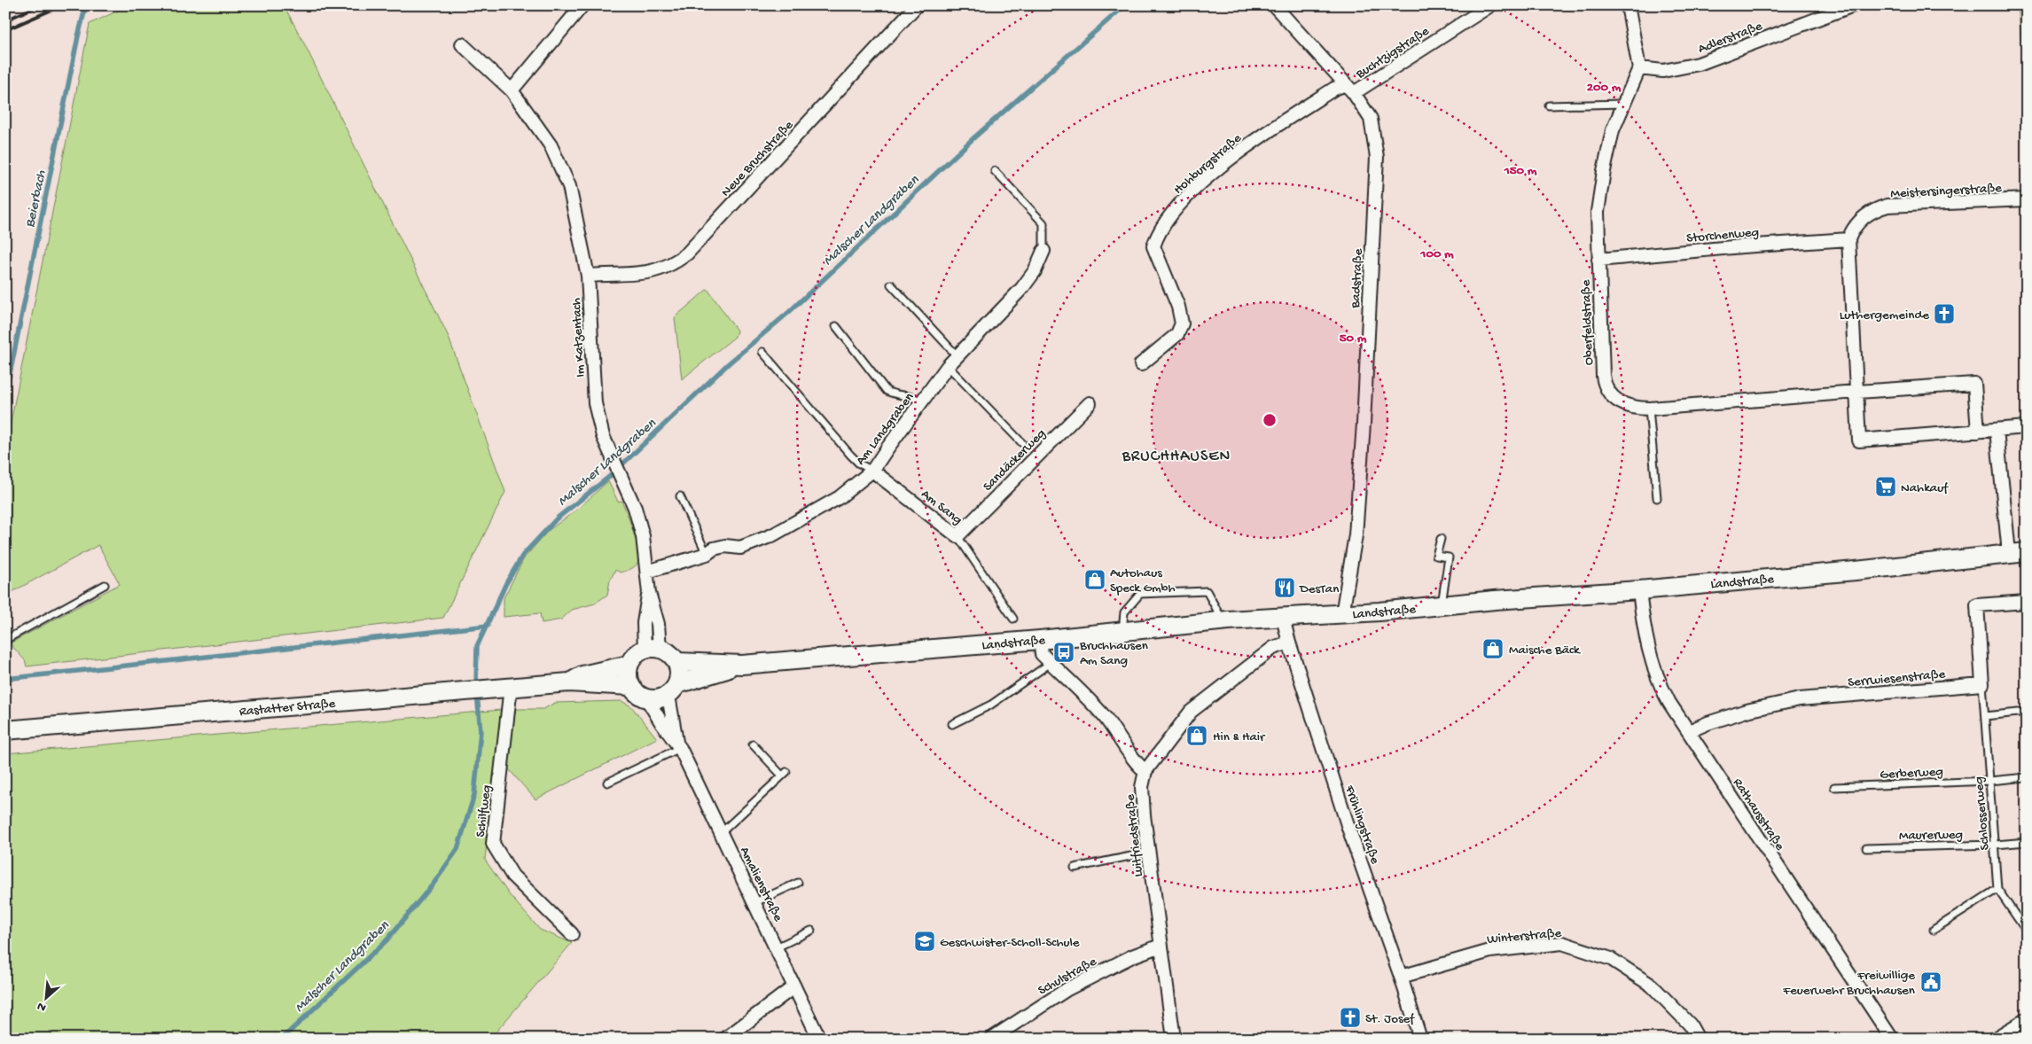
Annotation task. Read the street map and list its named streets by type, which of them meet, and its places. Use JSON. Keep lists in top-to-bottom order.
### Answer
{
  "streets": {
    "street": [
      "Adlerstraße",
      "Buchtzigstraße",
      "Neue Bruchstraße",
      "Hohburgstraße",
      "Meistersingerstraße",
      "Storchenweg",
      "Badstraße",
      "Oberfeldstraße",
      "Im Katzentach",
      "Am Landgraben",
      "Sandäckerweg",
      "Am Sang",
      "Landstraße",
      "Serrwiesenstraße",
      "Rastatter Straße",
      "Schilfweg",
      "Rathausstraße",
      "Frühlingstraße",
      "Luitfriedstraße",
      "Amalienstraße",
      "Winterstraße",
      "Schulstraße"
    ],
    "lane": ["Gerberweg", "Schlosserweg", "Maurerweg"]
  },
  "crossings": [
    ["Adlerstraße", "Oberfeldstraße"],
    ["Buchtzigstraße", "Hohburgstraße"],
    ["Buchtzigstraße", "Badstraße"],
    ["Neue Bruchstraße", "Im Katzentach"],
    ["Hohburgstraße", "Badstraße"],
    ["Meistersingerstraße", "Storchenweg"],
    ["Storchenweg", "Oberfeldstraße"],
    ["Badstraße", "Landstraße"],
    ["Im Katzentach", "Am Landgraben"],
    ["Im Katzentach", "Landstraße"],
    ["Im Katzentach", "Rastatter Straße"],
    ["Im Katzentach", "Amalienstraße"],
    ["Am Landgraben", "Am Sang"],
    ["Sandäckerweg", "Am Sang"],
    ["Landstraße", "Rastatter Straße"],
    ["Landstraße", "Rathausstraße"],
    ["Landstraße", "Frühlingstraße"],
    ["Landstraße", "Amalienstraße"],
    ["Serrwiesenstraße", "Rathausstraße"],
    ["Serrwiesenstraße", "Schlosserweg"],
    ["Rastatter Straße", "Schilfweg"],
    ["Rastatter Straße", "Amalienstraße"],
    ["Gerberweg", "Schlosserweg"],
    ["Schlosserweg", "Maurerweg"],
    ["Frühlingstraße", "Luitfriedstraße"],
    ["Frühlingstraße", "Winterstraße"],
    ["Luitfriedstraße", "Schulstraße"]
  ],
  "districts": ["BRUCHHAUSEN"],
  "water": ["Beierbach", "Malscher Landgraben"],
  "places": {
    "church": ["Luthergemeinde", "St. Josef"],
    "supermarket": ["Nahkauf"],
    "shop": ["Autohaus Speck Gmbh", "Maische Bäck", "Hin & Hair"],
    "restaurant": ["DesTan"],
    "bus stop": ["Bruchhausen Am Sang"],
    "school or university": ["Geschwister-Scholl-Schule"],
    "public building": ["Freiwillige Feuerwehr Bruchhausen"]
  },
  "north": "bottom left",
  "rings": [
    "200 m",
    "150 m",
    "100 m",
    "50 m"
  ]
}
